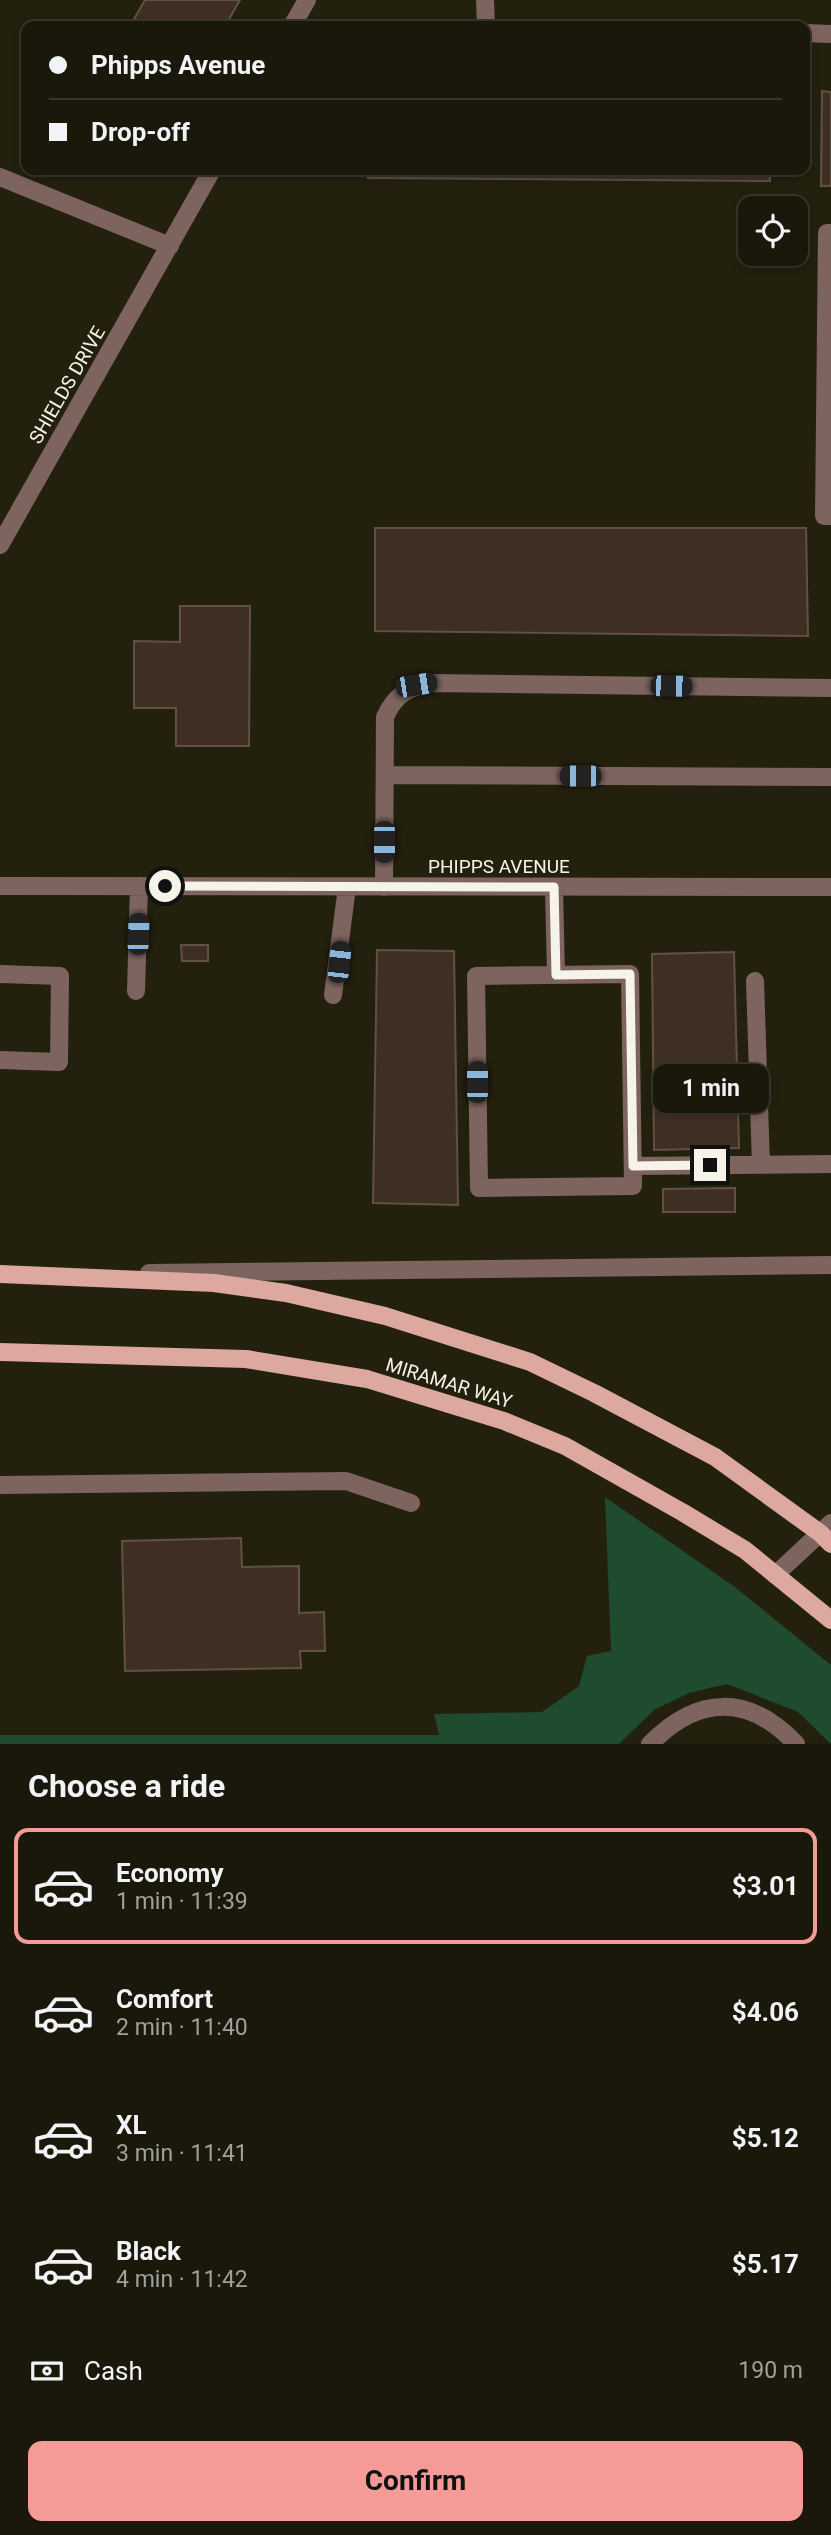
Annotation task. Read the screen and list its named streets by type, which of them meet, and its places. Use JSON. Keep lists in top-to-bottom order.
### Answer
{
  "streets": {
    "main road": ["MIRAMAR WAY"],
    "street": ["SHIELDS DRIVE", "PHIPPS AVENUE"]
  },
  "page": {
    "banner": ["Phipps Avenue", "Drop-off"],
    "bubble": "1 min",
    "heading": "Choose a ride",
    "list": [
      {
        "name": "Economy",
        "note": "1 min · 11:39",
        "value": "$3.01"
      },
      {
        "name": "Comfort",
        "note": "2 min · 11:40",
        "value": "$4.06"
      },
      {
        "name": "XL",
        "note": "3 min · 11:41",
        "value": "$5.12"
      },
      {
        "name": "Black",
        "note": "4 min · 11:42",
        "value": "$5.17"
      }
    ],
    "pay": ["Cash", "190 m"],
    "buttons": "Confirm"
  }
}
